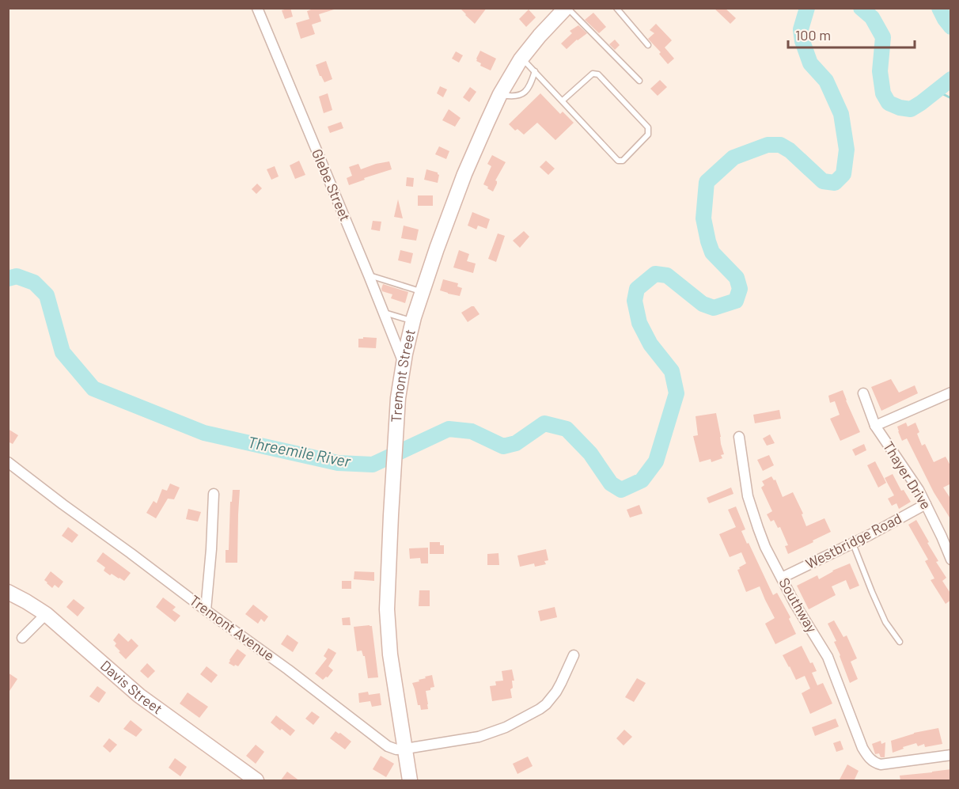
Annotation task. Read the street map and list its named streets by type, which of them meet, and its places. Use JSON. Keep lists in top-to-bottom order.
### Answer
{
  "streets": {
    "main road": ["Tremont Street", "Davis Street"],
    "street": [
      "Glebe Street",
      "Thayer Drive",
      "Westbridge Road",
      "Southway",
      "Tremont Avenue"
    ]
  },
  "crossings": [
    ["Glebe Street", "Tremont Street"],
    ["Tremont Street", "Tremont Avenue"],
    ["Thayer Drive", "Westbridge Road"],
    ["Westbridge Road", "Southway"]
  ],
  "water": ["Threemile River"],
  "scale_bar": "100 m"
}
